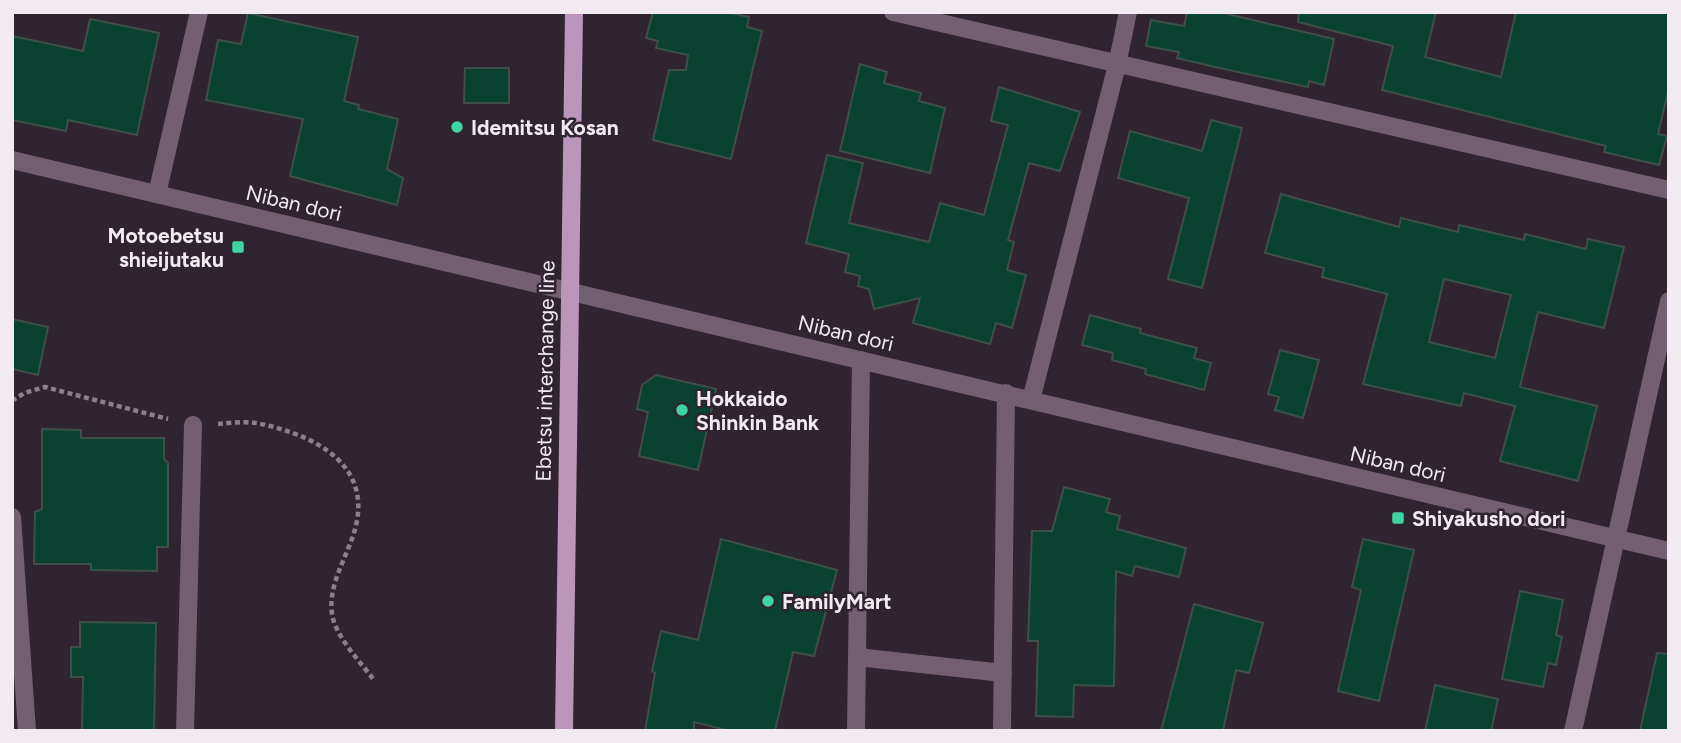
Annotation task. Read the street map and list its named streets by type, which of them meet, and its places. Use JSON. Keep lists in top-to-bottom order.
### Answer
{
  "streets": {
    "main road": ["Ebetsu interchange line"],
    "street": ["Niban dori"]
  },
  "crossings": [
    ["Niban dori", "Ebetsu interchange line"]
  ],
  "places": {
    "other": ["Idemitsu Kosan", "Hokkaido Shinkin Bank", "FamilyMart"],
    "transit": ["Motoebetsu shieijutaku", "Shiyakusho dori"]
  }
}
